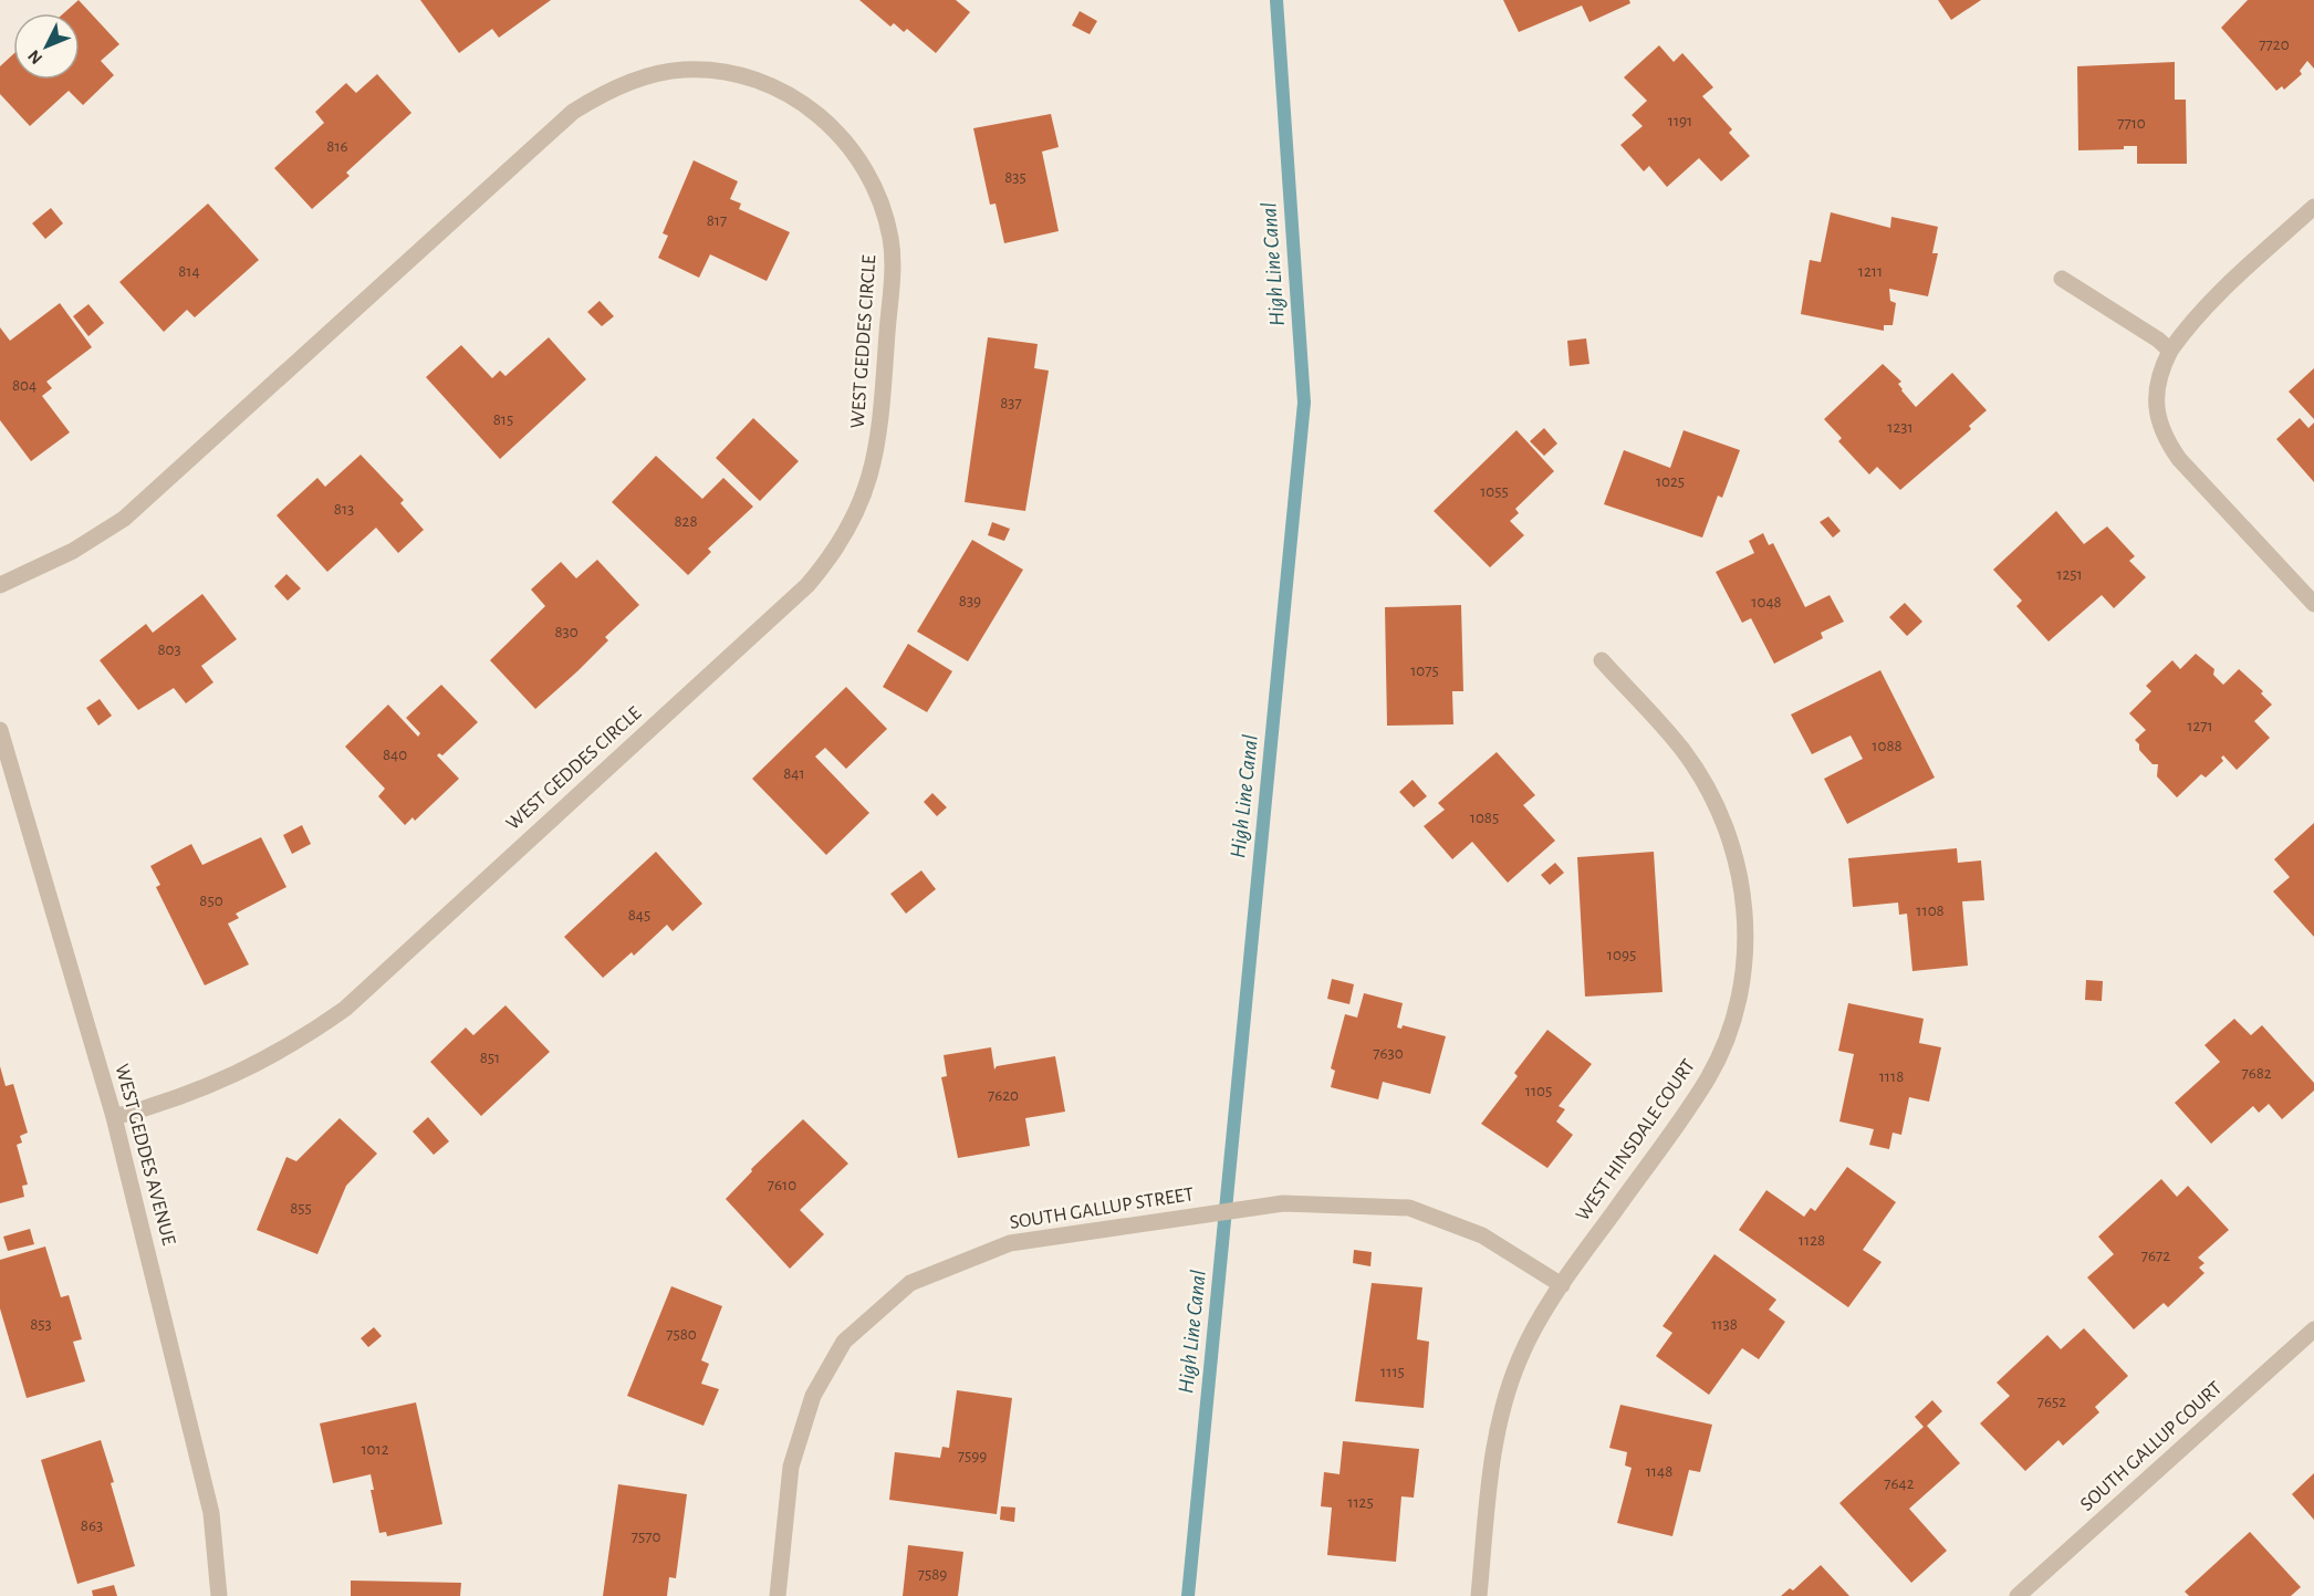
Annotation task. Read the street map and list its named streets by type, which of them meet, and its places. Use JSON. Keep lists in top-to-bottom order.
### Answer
{
  "streets": {
    "street": [
      "WEST GEDDES CIRCLE",
      "WEST HINSDALE COURT",
      "WEST GEDDES AVENUE",
      "SOUTH GALLUP STREET",
      "SOUTH GALLUP COURT"
    ]
  },
  "crossings": [
    ["WEST GEDDES CIRCLE", "WEST GEDDES AVENUE"],
    ["WEST HINSDALE COURT", "SOUTH GALLUP STREET"]
  ],
  "water": ["High Line Canal"],
  "house_numbers": [
    "7720",
    "1191",
    "7710",
    "816",
    "835",
    "817",
    "814",
    "1211",
    "804",
    "837",
    "815",
    "1231",
    "1025",
    "1055",
    "813",
    "828",
    "1251",
    "839",
    "1048",
    "830",
    "803",
    "1075",
    "1271",
    "1088",
    "840",
    "841",
    "1085",
    "850",
    "1108",
    "845",
    "1095",
    "7630",
    "851",
    "7682",
    "1118",
    "1105",
    "7620",
    "7610",
    "855",
    "1128",
    "7672",
    "853",
    "1138",
    "7580",
    "1115",
    "7652",
    "1012",
    "7599",
    "1148",
    "7642",
    "1125",
    "863",
    "7570",
    "7589"
  ],
  "north": "bottom left"
}
